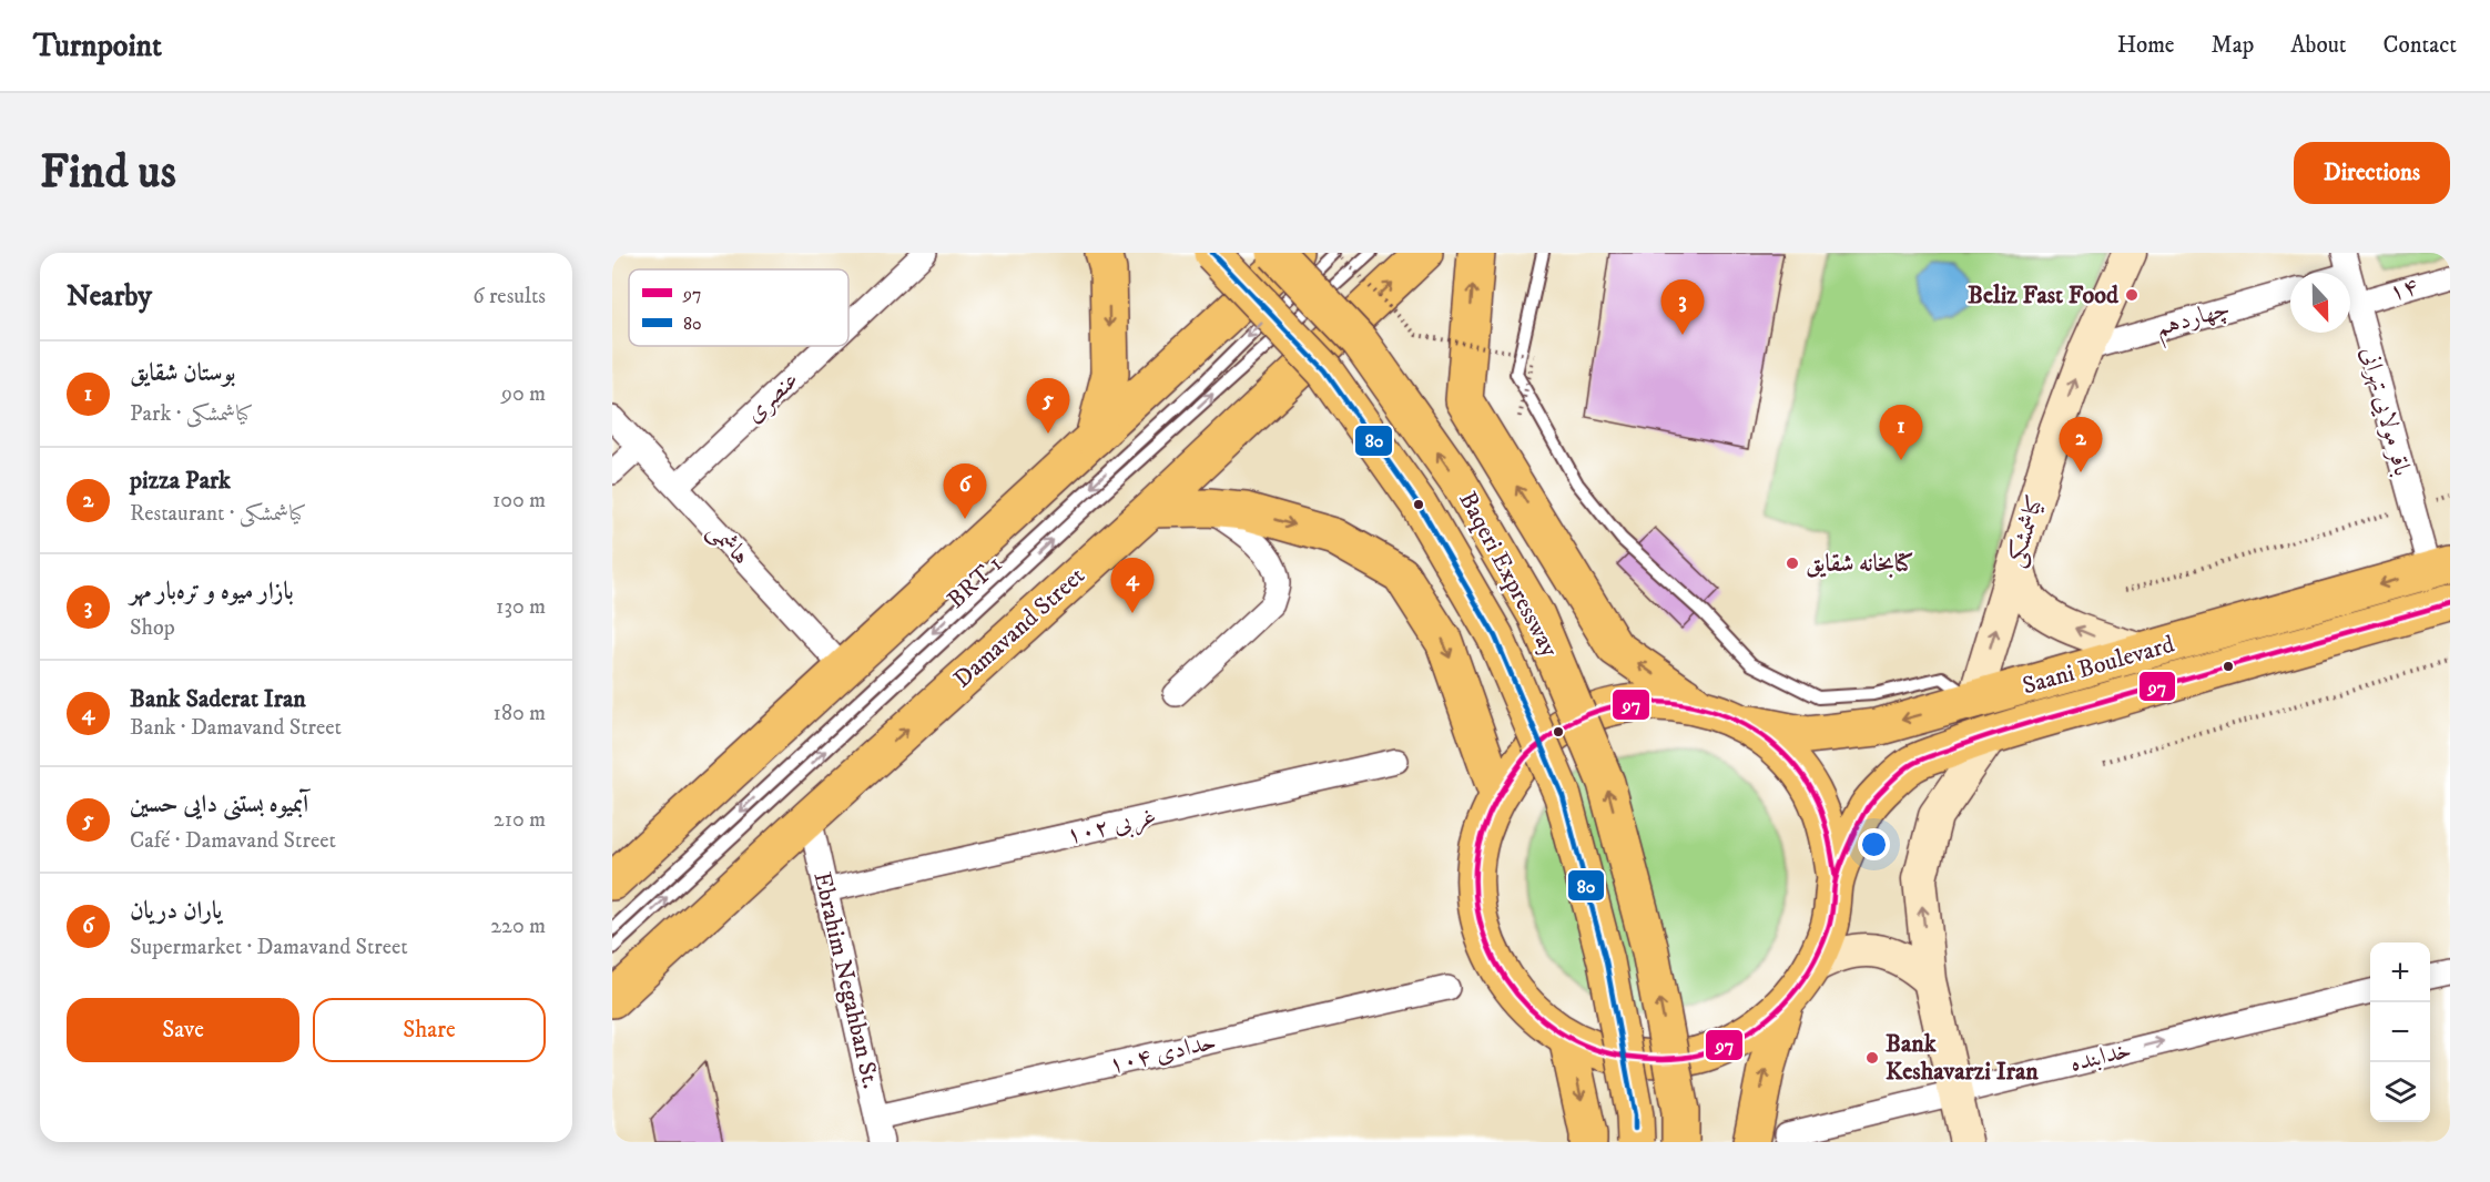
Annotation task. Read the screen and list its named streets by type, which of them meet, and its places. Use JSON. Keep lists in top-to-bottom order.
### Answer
{
  "streets": {
    "main road": [
      "کیاشمشکی",
      "Baqeri Expressway",
      "Damavand Street",
      "Saani Boulevard"
    ],
    "street": [
      "۱۴",
      "چهاردهم",
      "عنصری",
      "باقر مولایی تهرانی",
      "هاشمی",
      "۱۰۲ غربی",
      "Ebrahim Negahban St.",
      "حدادی ۱۰۴",
      "خدابنده"
    ],
    "lane": ["BRT 1"]
  },
  "crossings": [
    ["۱۴", "باقر مولایی تهرانی"],
    ["چهاردهم", "کیاشمشکی"],
    ["عنصری", "هاشمی"],
    ["باقر مولایی تهرانی", "Saani Boulevard"],
    ["کیاشمشکی", "Saani Boulevard"],
    ["Damavand Street", "Ebrahim Negahban St."],
    ["۱۰۲ غربی", "Ebrahim Negahban St."],
    ["Ebrahim Negahban St.", "حدادی ۱۰۴"]
  ],
  "one_way": ["کیاشمشکی", "خدابنده"],
  "places": ["Beliz Fast Food", "کتابخانه شقایق", "Bank Keshavarzi Iran"],
  "lines": ["transit line 80", "transit line 97"],
  "legend": ["97", "80"],
  "north": "bottom",
  "page": {
    "header": "Turnpoint",
    "nav": [
      "Home",
      "Map",
      "About",
      "Contact"
    ],
    "buttons": [
      "Directions",
      ["Save", "Share"]
    ],
    "title": "Find us",
    "heading": ["Nearby", "6 results"],
    "pins": [
      "3",
      "5",
      "1",
      "2",
      "6",
      "4"
    ],
    "list": [
      {
        "mark": "1",
        "name": "بوستان شقایق",
        "note": "Park · کیاشمشکی",
        "value": "90 m"
      },
      {
        "mark": "2",
        "name": "pizza Park",
        "note": "Restaurant · کیاشمشکی",
        "value": "100 m"
      },
      {
        "mark": "3",
        "name": "بازار میوه و تره‌بار مهر",
        "note": "Shop",
        "value": "130 m"
      },
      {
        "mark": "4",
        "name": "Bank Saderat Iran",
        "note": "Bank · Damavand Street",
        "value": "180 m"
      },
      {
        "mark": "5",
        "name": "آبمیوه بستنی دایی حسین",
        "note": "Café · Damavand Street",
        "value": "210 m"
      },
      {
        "mark": "6",
        "name": "یاران دریان",
        "note": "Supermarket · Damavand Street",
        "value": "220 m"
      }
    ],
    "map_buttons": ["+", "−"]
  }
}
